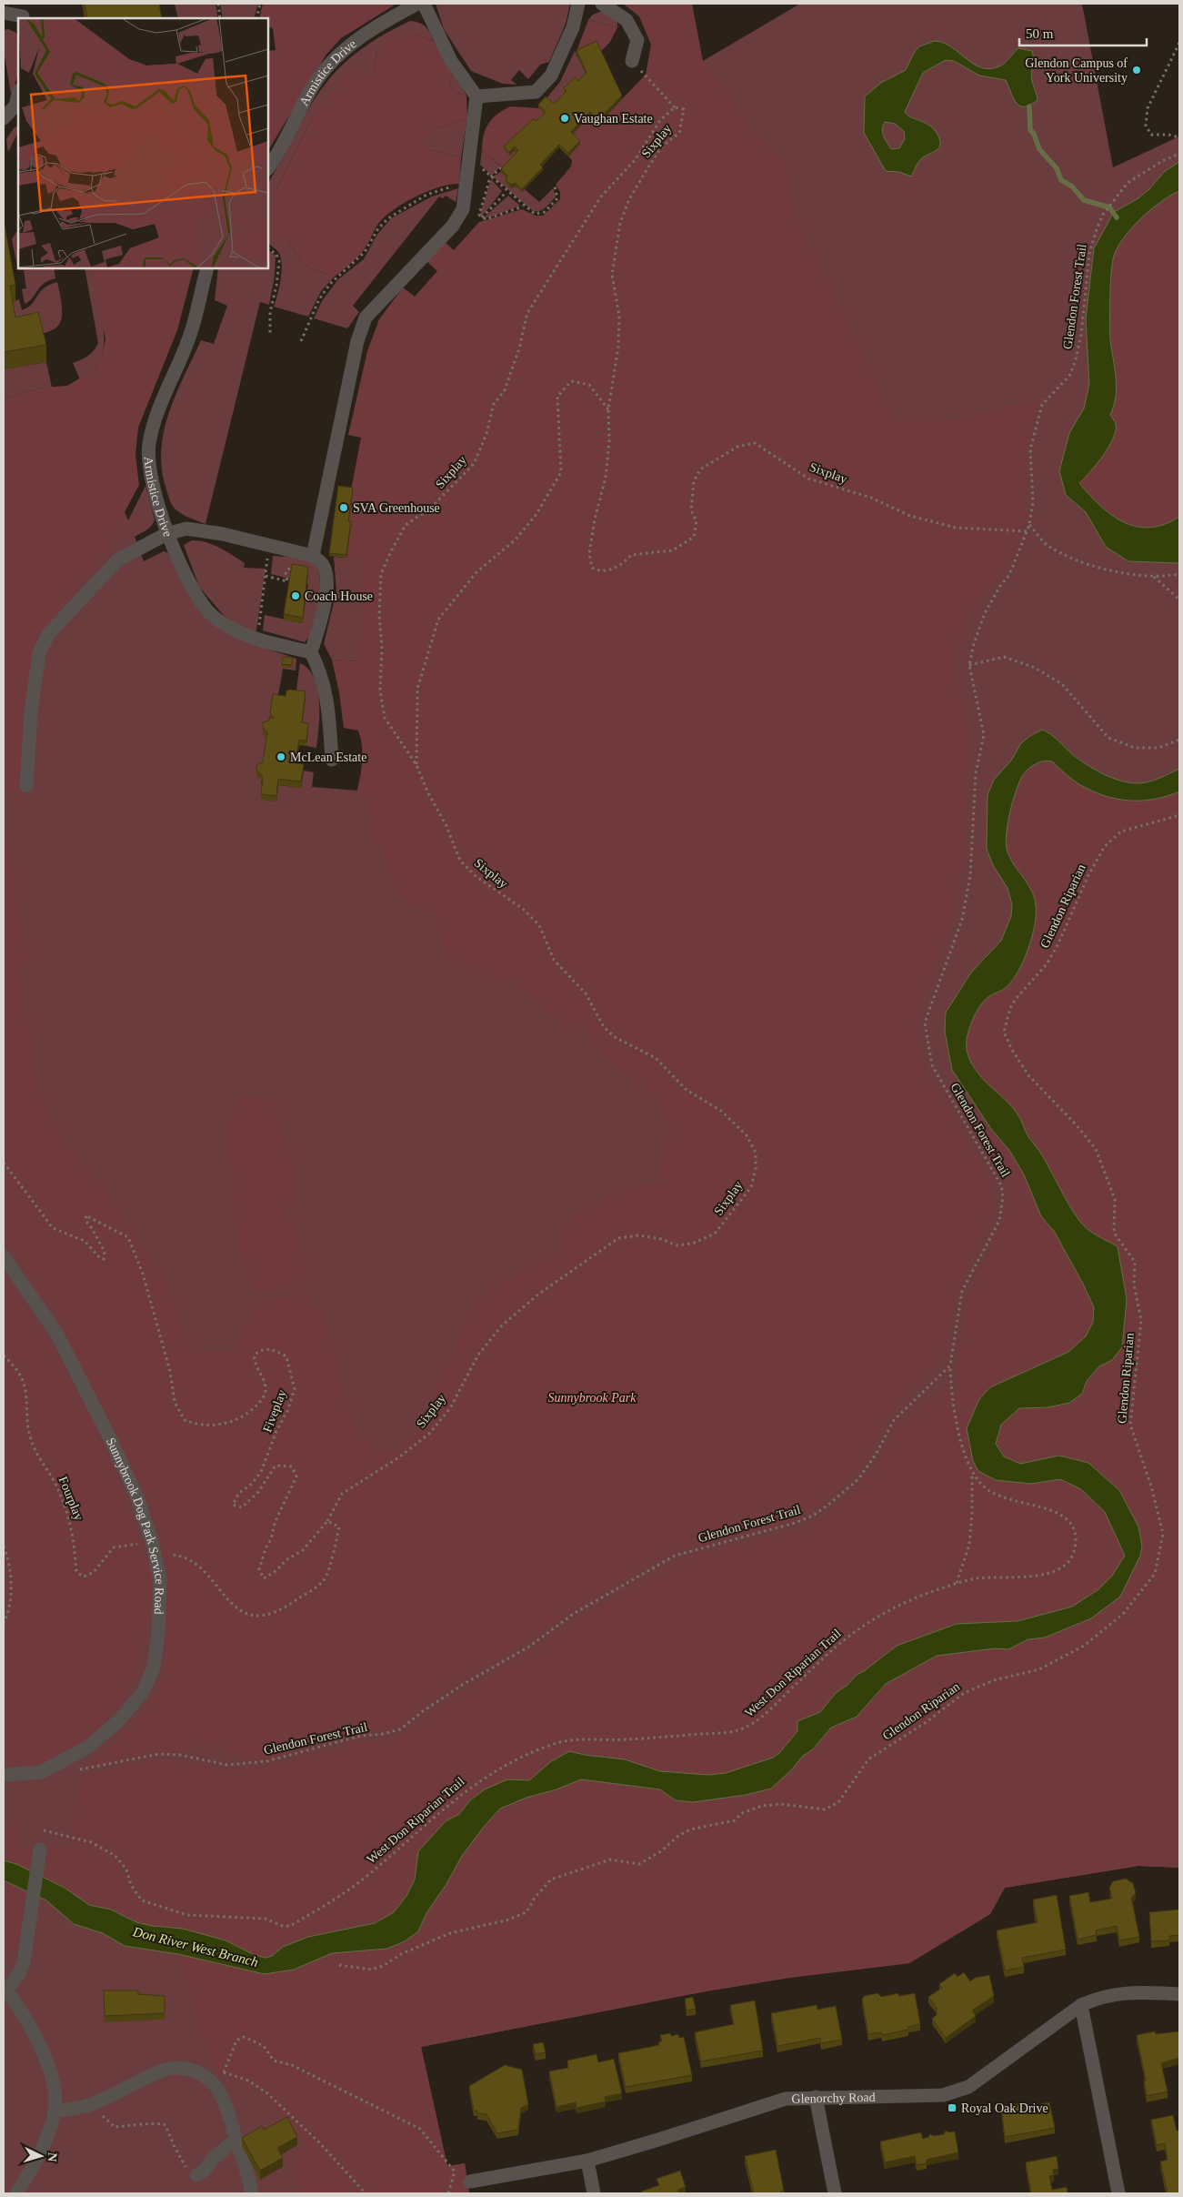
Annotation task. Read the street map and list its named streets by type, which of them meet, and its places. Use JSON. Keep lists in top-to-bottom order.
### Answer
{
  "streets": {
    "street": ["Armistice Drive", "Sunnybrook Dog Park Service Road", "Glenorchy Road"],
    "path": [
      "Sixplay",
      "Glendon Forest Trail",
      "Glendon Riparian",
      "Fiveplay",
      "Fourplay",
      "West Don Riparian Trail"
    ]
  },
  "crossings": [
    ["Sixplay", "Glendon Forest Trail"],
    ["Sixplay", "Fiveplay"],
    ["Glendon Forest Trail", "West Don Riparian Trail"],
    ["Fourplay", "Sunnybrook Dog Park Service Road"]
  ],
  "water": ["Don River West Branch"],
  "parks": ["Sunnybrook Park"],
  "places": {
    "other": [
      "Glendon Campus of York University",
      "Vaughan Estate",
      "SVA Greenhouse",
      "Coach House",
      "McLean Estate"
    ],
    "transit": ["Royal Oak Drive"]
  },
  "scale_bar": "50 m",
  "north": "right"
}
